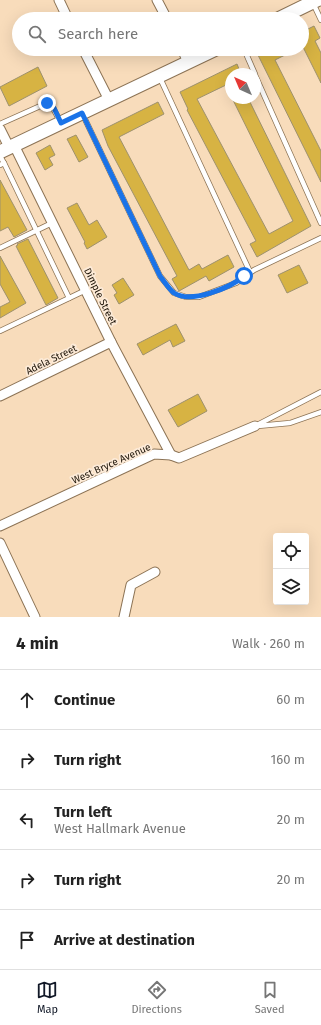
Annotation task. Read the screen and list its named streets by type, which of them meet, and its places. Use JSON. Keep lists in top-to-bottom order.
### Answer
{
  "streets": {
    "street": ["Dimple Street", "Adela Street", "West Bryce Avenue"]
  },
  "crossings": [
    ["Dimple Street", "Adela Street"],
    ["Dimple Street", "West Bryce Avenue"]
  ],
  "north": "top left",
  "page": {
    "search": "Search here",
    "heading": ["4 min", "Walk · 260 m"],
    "list": [
      ["Continue", "60 m"],
      ["Turn right", "160 m"],
      ["Turn left", "West Hallmark Avenue", "20 m"],
      ["Turn right", "20 m"],
      "Arrive at destination"
    ],
    "nav": ["Map", "Directions", "Saved"]
  }
}
